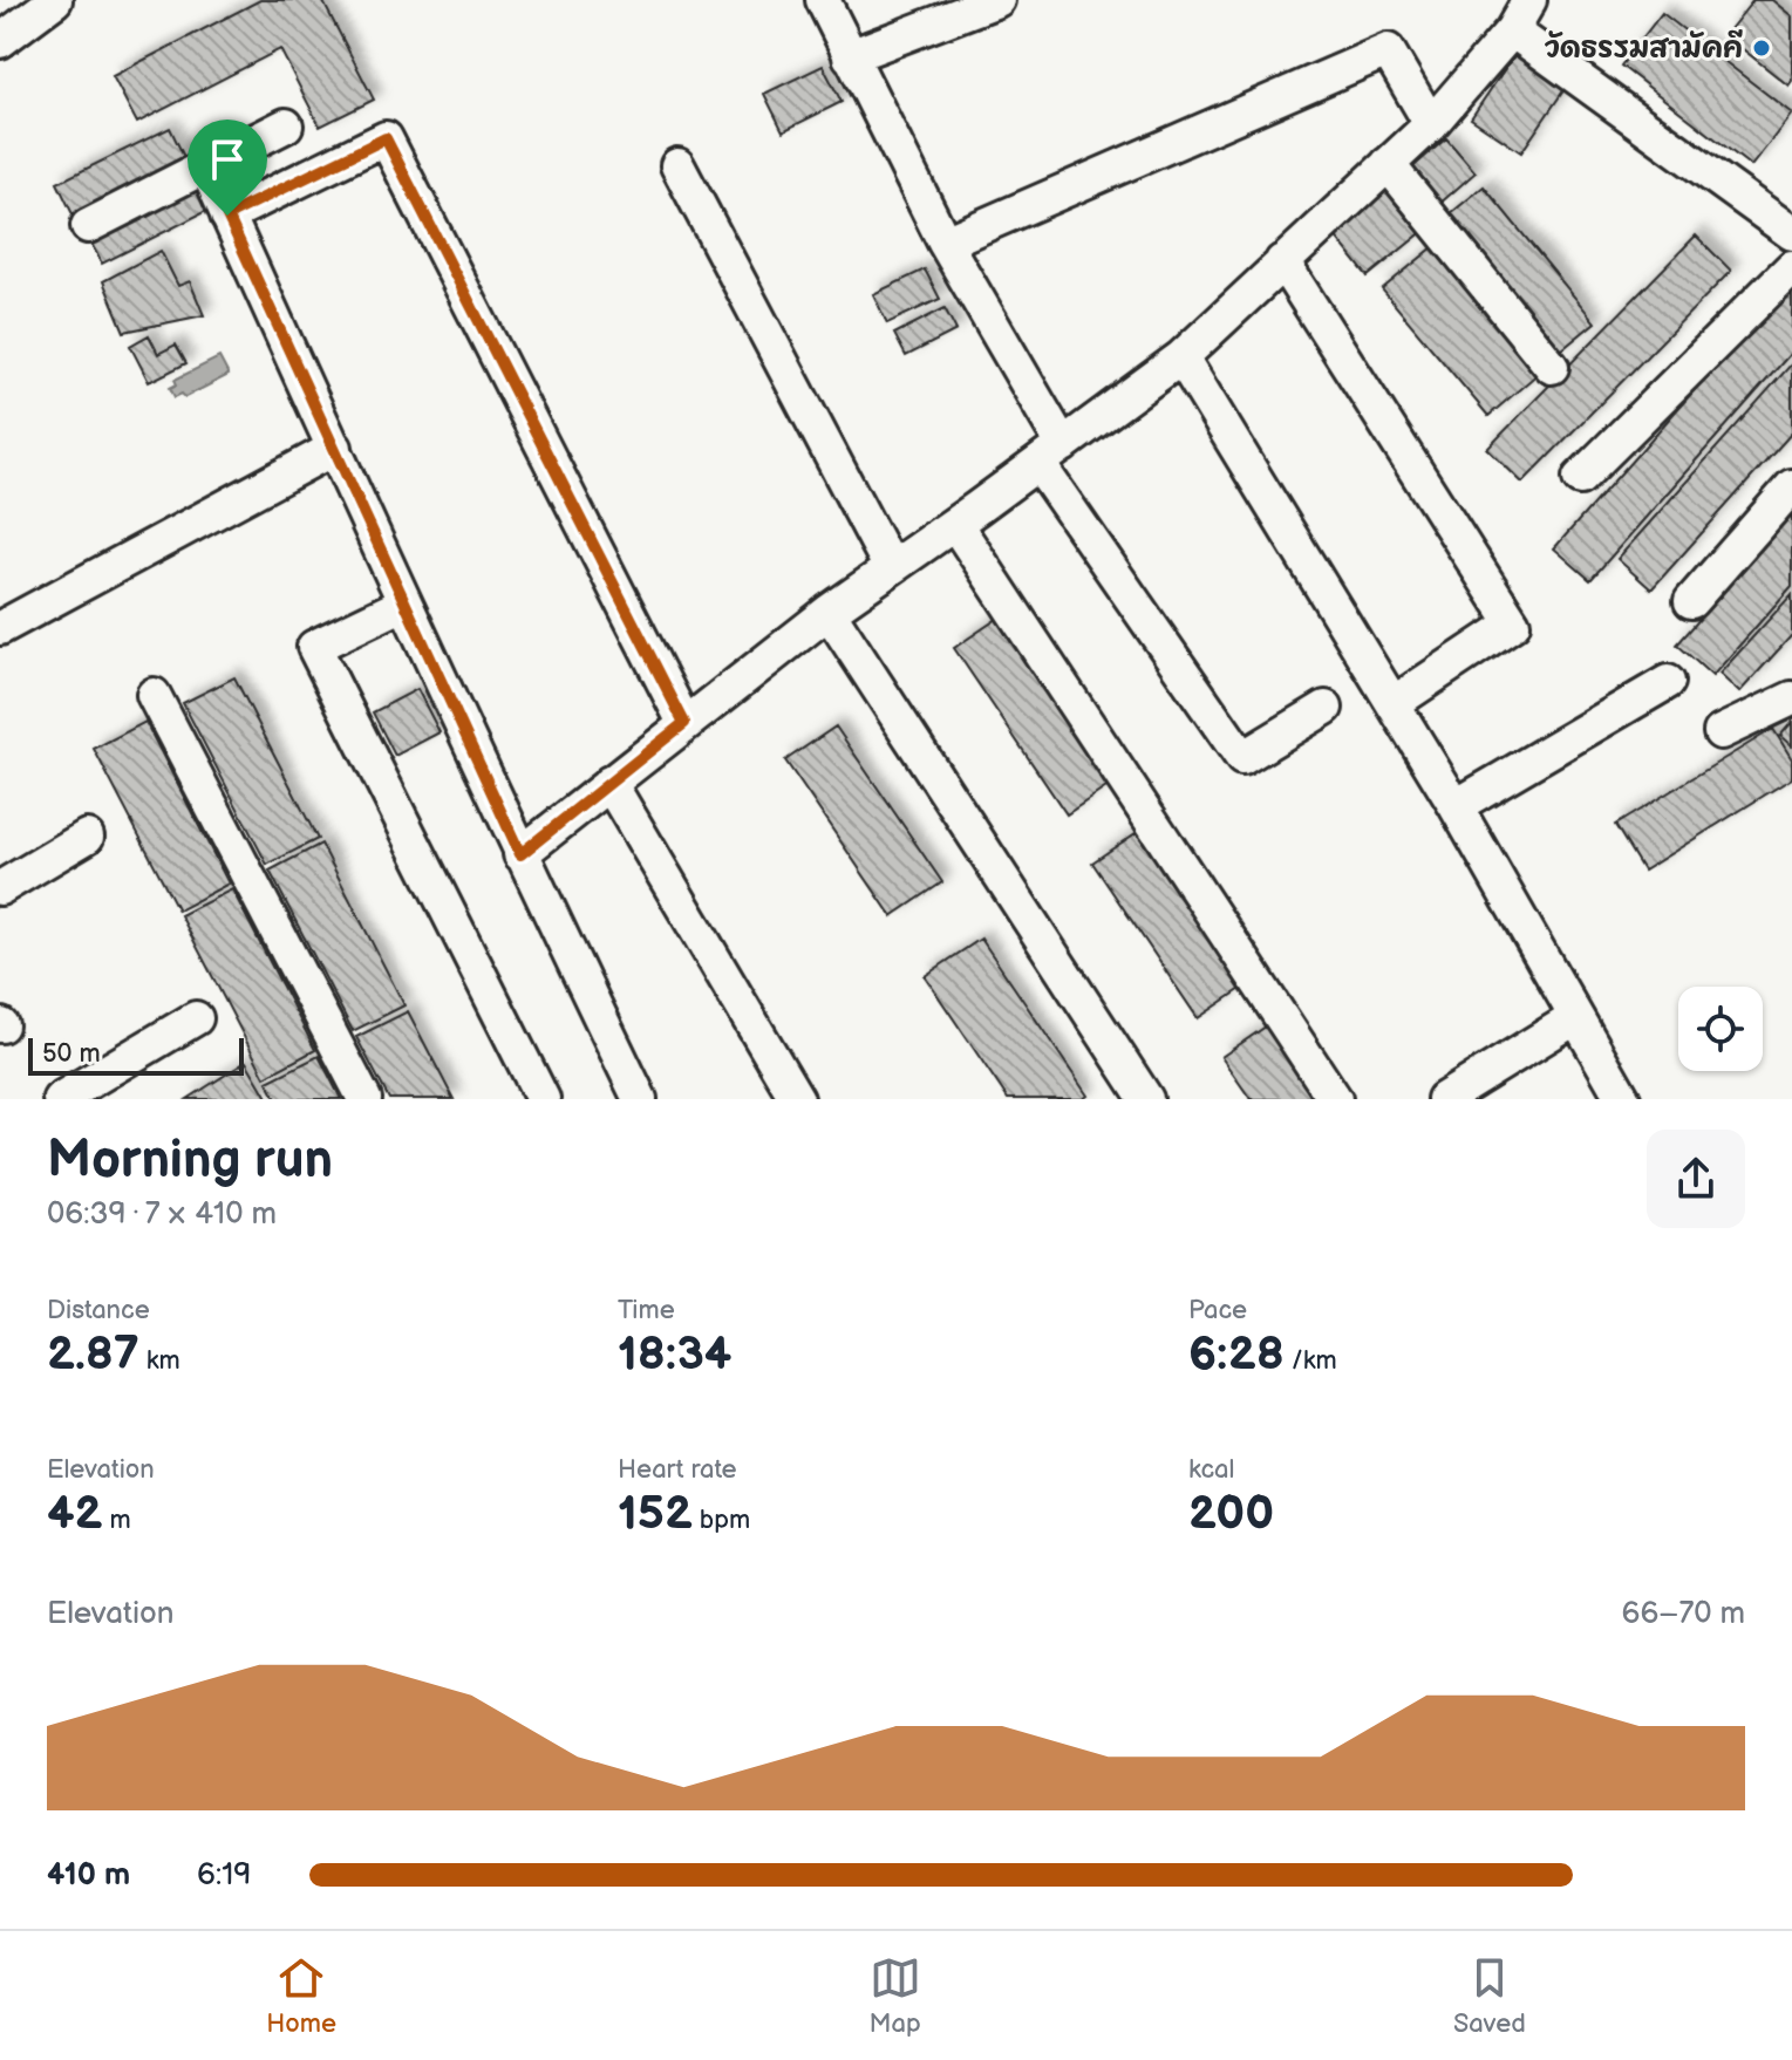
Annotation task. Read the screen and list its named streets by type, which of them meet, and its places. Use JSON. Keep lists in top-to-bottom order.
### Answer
{
  "places": ["วัดธรรมสามัคคี"],
  "scale_bar": "50 m",
  "page": {
    "scale": "50 m",
    "heading": ["Morning run", "06:39 · 7 × 410 m"],
    "stats": [
      ["Distance", "2.87 km"],
      ["Time", "18:34"],
      ["Pace", "6:28 /km"],
      ["Elevation", "42 m"],
      ["Heart rate", "152 bpm"],
      ["kcal", "200"]
    ],
    "chart": ["Elevation", "66–70 m"],
    "list": [
      {
        "name": "410 m",
        "note": "6:19"
      }
    ],
    "tabs": ["Home", "Map", "Saved"]
  }
}
